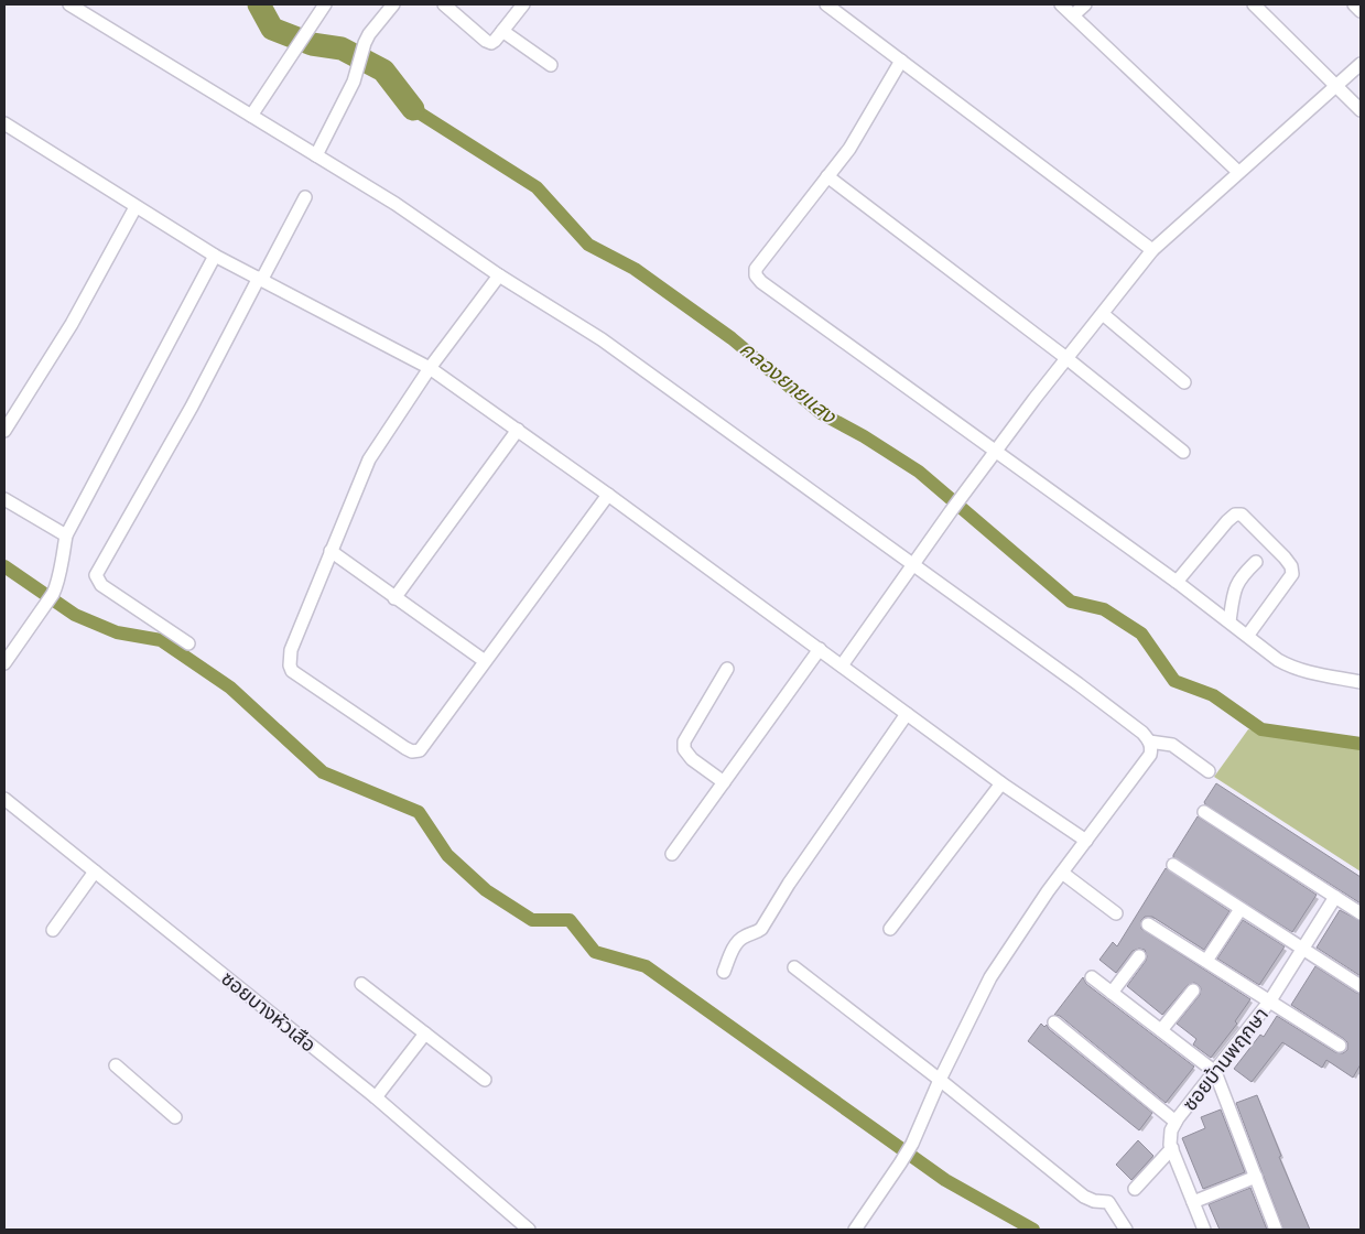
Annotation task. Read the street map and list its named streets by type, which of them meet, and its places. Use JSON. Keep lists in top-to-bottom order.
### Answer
{
  "streets": {
    "street": ["ซอยบางหัวเสือ", "ซอยบ้านพฤกษา"]
  },
  "water": ["คลองยายแสง"]
}
